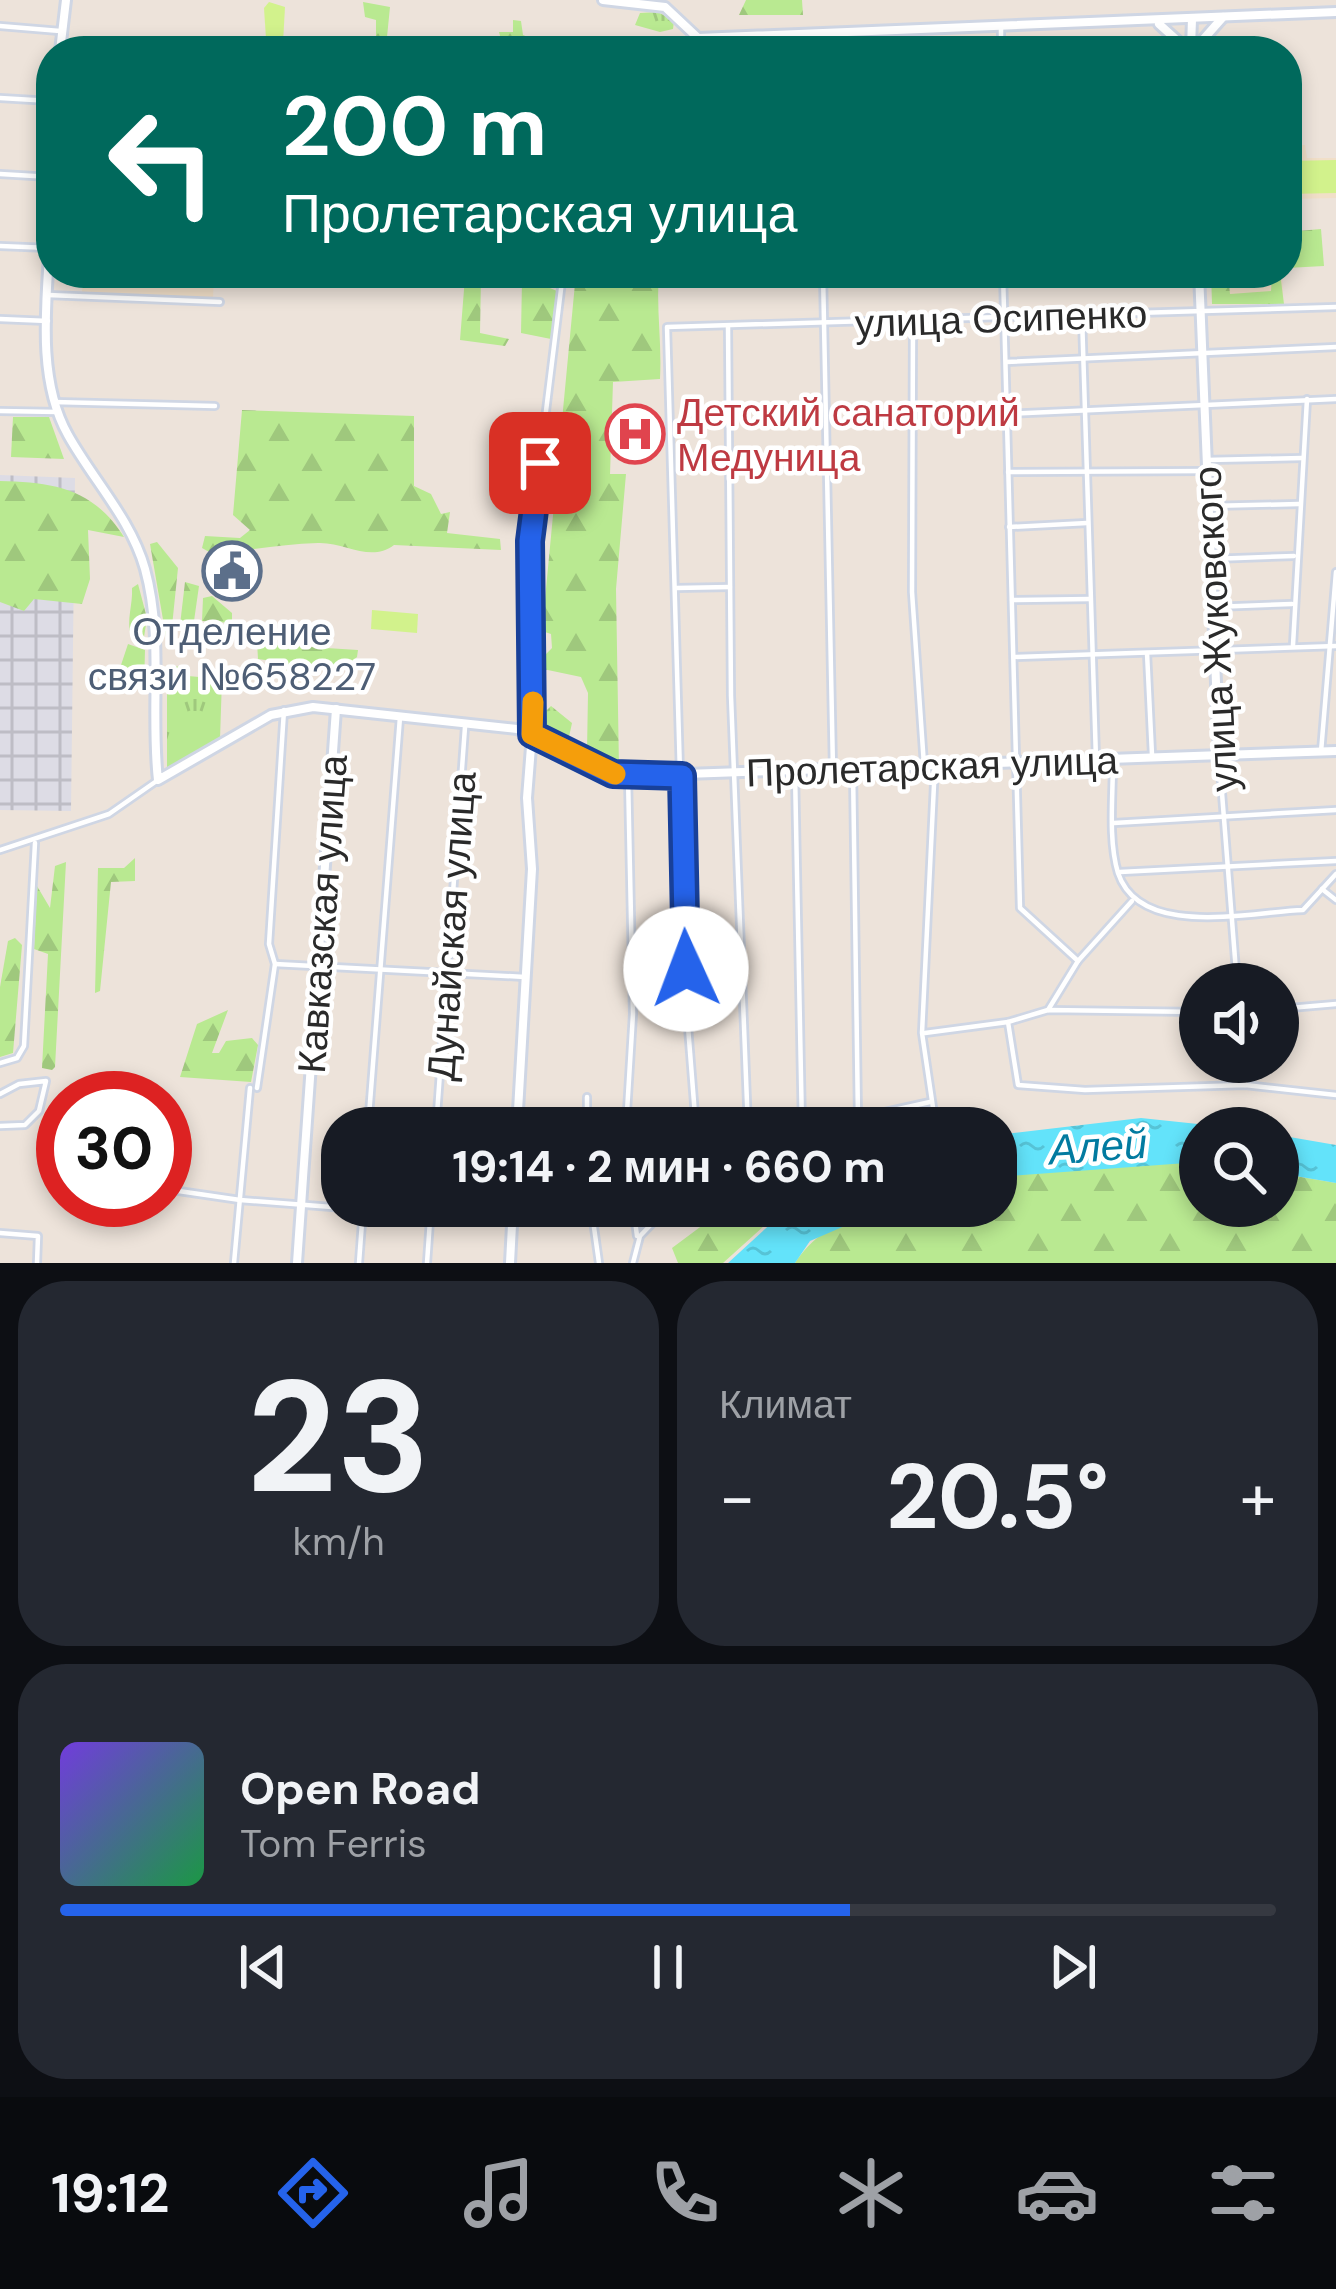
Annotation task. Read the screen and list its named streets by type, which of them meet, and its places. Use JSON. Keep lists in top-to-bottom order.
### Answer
{
  "streets": {
    "street": [
      "улица Осипенко",
      "улица Жуковского",
      "Пролетарская улица",
      "Кавказская улица",
      "Дунайская улица"
    ]
  },
  "crossings": [
    ["улица Осипенко", "улица Жуковского"],
    ["улица Жуковского", "Пролетарская улица"],
    ["Пролетарская улица", "Кавказская улица"],
    ["Пролетарская улица", "Дунайская улица"]
  ],
  "water": ["Алей"],
  "places": {
    "hospital": ["Детский санаторий Медуница"],
    "public building": ["Отделение связи №658227"]
  },
  "page": {
    "turn": ["200 m", "Пролетарская улица"],
    "limit": "30",
    "trip": "19:14 · 2 мин · 660 m",
    "tile": [
      ["23", "km/h"],
      "Климат"
    ],
    "heat": ["−", "20.5°", "+"],
    "song": ["Open Road", "Tom Ferris"],
    "tabs": "19:12"
  }
}
